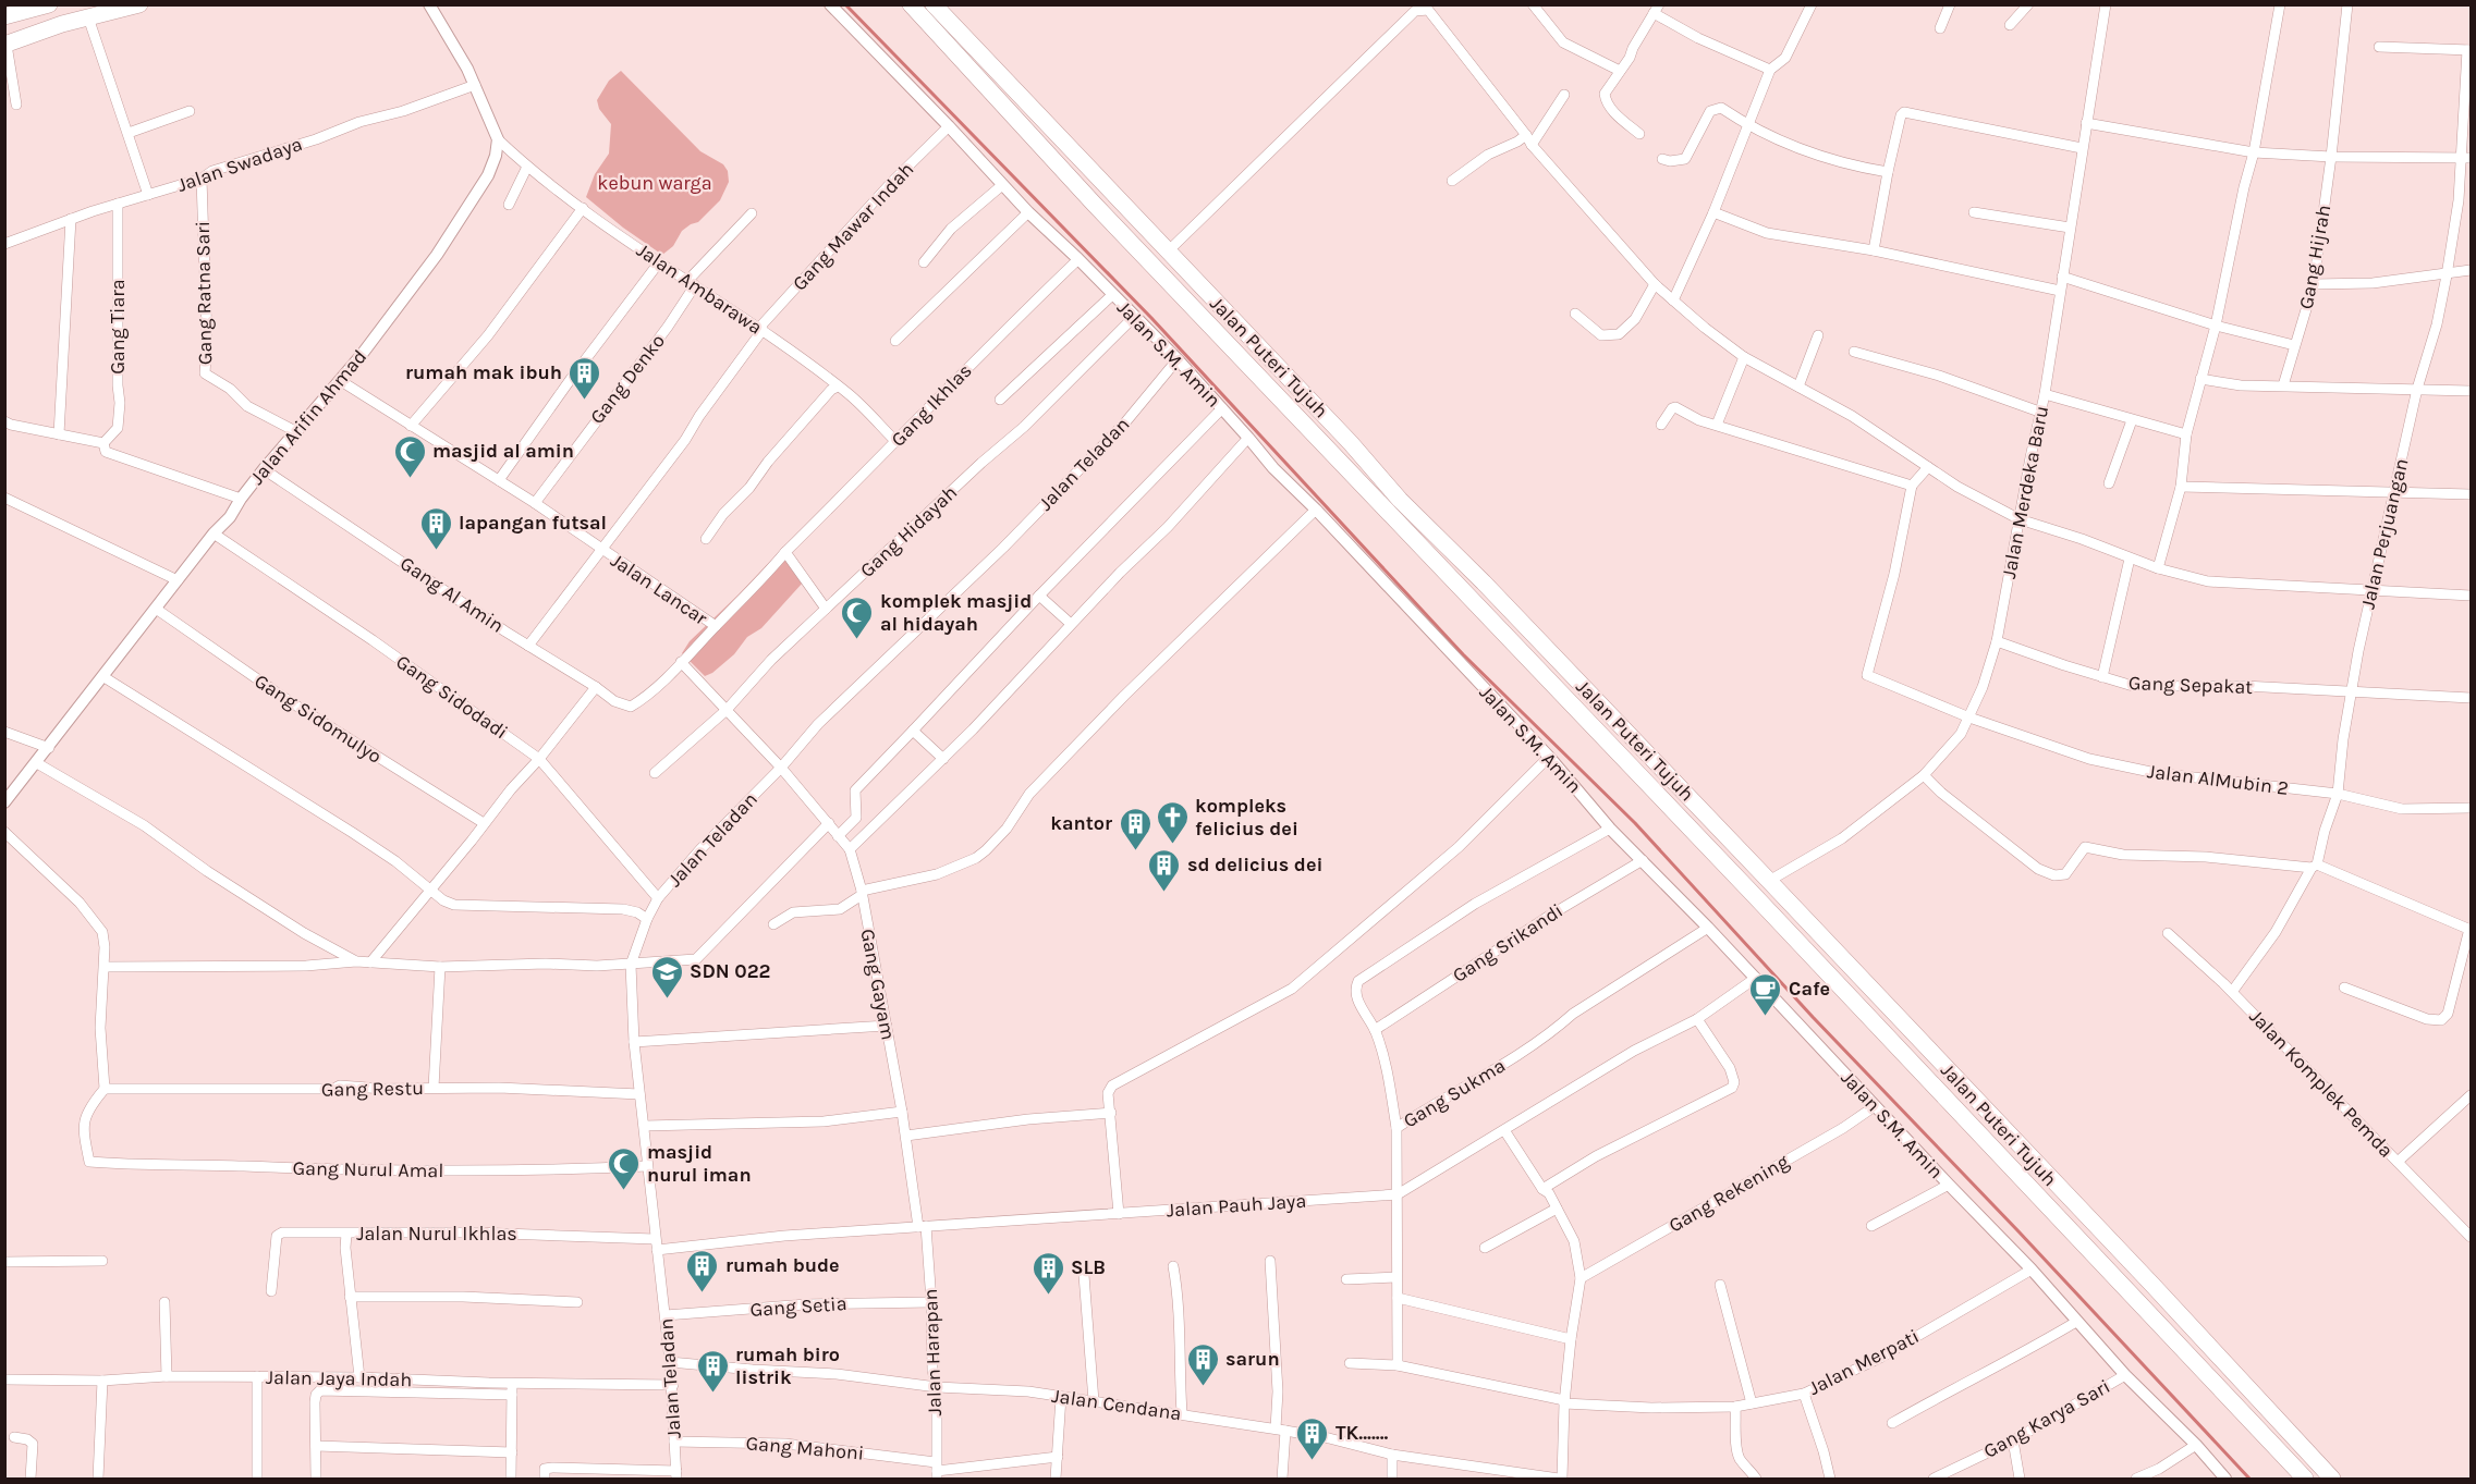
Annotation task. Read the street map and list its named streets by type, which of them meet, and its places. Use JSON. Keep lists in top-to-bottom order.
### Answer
{
  "streets": {
    "highway": ["Jalan Puteri Tujuh"],
    "street": [
      "Jalan Swadaya",
      "Gang Mawar Indah",
      "Gang Hijrah",
      "Jalan Ambarawa",
      "Gang Ratna Sari",
      "Gang Tiara",
      "Jalan S.M. Amin",
      "Gang Denko",
      "Gang Ikhlas",
      "Jalan Arifin Ahmad",
      "Jalan Teladan",
      "Jalan Merdeka Baru",
      "Gang Hidayah",
      "Jalan Perjuangan",
      "Jalan Lancar",
      "Gang Al Amin",
      "Gang Sepakat",
      "Gang Sidodadi",
      "Gang Sidomulyo",
      "Jalan AlMubin 2",
      "Gang Srikandi",
      "Gang Gayam",
      "Jalan Komplek Pemda",
      "Gang Restu",
      "Gang Sukma",
      "Gang Nurul Amal",
      "Gang Rekening",
      "Jalan Pauh Jaya",
      "Jalan Nurul Ikhlas",
      "Gang Setia",
      "Jalan Harapan",
      "Jalan Merpati",
      "Jalan Jaya Indah",
      "Jalan Cendana",
      "Gang Karya Sari",
      "Gang Mahoni"
    ]
  },
  "crossings": [
    ["Jalan Swadaya", "Gang Ratna Sari"],
    ["Jalan Swadaya", "Gang Tiara"],
    ["Gang Mawar Indah", "Jalan Ambarawa"],
    ["Gang Mawar Indah", "Jalan S.M. Amin"],
    ["Gang Mawar Indah", "Jalan Lancar"],
    ["Gang Mawar Indah", "Gang Al Amin"],
    ["Jalan Ambarawa", "Gang Denko"],
    ["Jalan Ambarawa", "Gang Ikhlas"],
    ["Jalan Ambarawa", "Jalan Arifin Ahmad"],
    ["Gang Ratna Sari", "Jalan Arifin Ahmad"],
    ["Jalan S.M. Amin", "Gang Ikhlas"],
    ["Jalan S.M. Amin", "Jalan Teladan"],
    ["Jalan S.M. Amin", "Gang Hidayah"],
    ["Jalan S.M. Amin", "Gang Srikandi"],
    ["Jalan S.M. Amin", "Gang Sukma"],
    ["Jalan S.M. Amin", "Gang Rekening"],
    ["Jalan S.M. Amin", "Jalan Pauh Jaya"],
    ["Jalan S.M. Amin", "Jalan Merpati"],
    ["Jalan S.M. Amin", "Gang Karya Sari"],
    ["Jalan Puteri Tujuh", "Jalan Merdeka Baru"],
    ["Gang Denko", "Jalan Lancar"],
    ["Gang Ikhlas", "Jalan Lancar"],
    ["Gang Ikhlas", "Gang Al Amin"],
    ["Gang Ikhlas", "Gang Gayam"],
    ["Jalan Arifin Ahmad", "Jalan Lancar"],
    ["Jalan Arifin Ahmad", "Gang Al Amin"],
    ["Jalan Arifin Ahmad", "Gang Sidodadi"],
    ["Jalan Arifin Ahmad", "Gang Sidomulyo"],
    ["Jalan Teladan", "Gang Sidodadi"],
    ["Jalan Teladan", "Gang Gayam"],
    ["Jalan Teladan", "Gang Restu"],
    ["Jalan Teladan", "Gang Nurul Amal"],
    ["Jalan Teladan", "Jalan Pauh Jaya"],
    ["Jalan Teladan", "Jalan Nurul Ikhlas"],
    ["Jalan Teladan", "Gang Setia"],
    ["Jalan Teladan", "Jalan Jaya Indah"],
    ["Jalan Teladan", "Jalan Cendana"],
    ["Jalan Teladan", "Gang Mahoni"],
    ["Jalan Merdeka Baru", "Gang Sepakat"],
    ["Jalan Merdeka Baru", "Jalan AlMubin 2"],
    ["Gang Hidayah", "Gang Gayam"],
    ["Jalan Perjuangan", "Gang Sepakat"],
    ["Jalan Perjuangan", "Jalan AlMubin 2"],
    ["Jalan Perjuangan", "Jalan Komplek Pemda"],
    ["Gang Gayam", "Jalan Pauh Jaya"],
    ["Gang Gayam", "Jalan Harapan"],
    ["Gang Restu", "Gang Nurul Amal"],
    ["Gang Sukma", "Jalan Pauh Jaya"],
    ["Gang Sukma", "Jalan Merpati"],
    ["Jalan Pauh Jaya", "Jalan Nurul Ikhlas"],
    ["Jalan Pauh Jaya", "Jalan Harapan"],
    ["Gang Setia", "Jalan Harapan"],
    ["Jalan Harapan", "Jalan Cendana"],
    ["Jalan Harapan", "Gang Mahoni"]
  ],
  "parks": ["kebun warga"],
  "places": {
    "building": [
      "rumah mak ibuh",
      "lapangan futsal",
      "kantor",
      "sd delicius dei",
      "rumah bude",
      "SLB",
      "sarun",
      "rumah biro listrik",
      "TK......."
    ],
    "mosque": ["masjid al amin", "komplek masjid al hidayah", "masjid nurul iman"],
    "church": ["kompleks felicius dei"],
    "school or university": ["SDN 022"],
    "cafe": ["Cafe"]
  }
}
